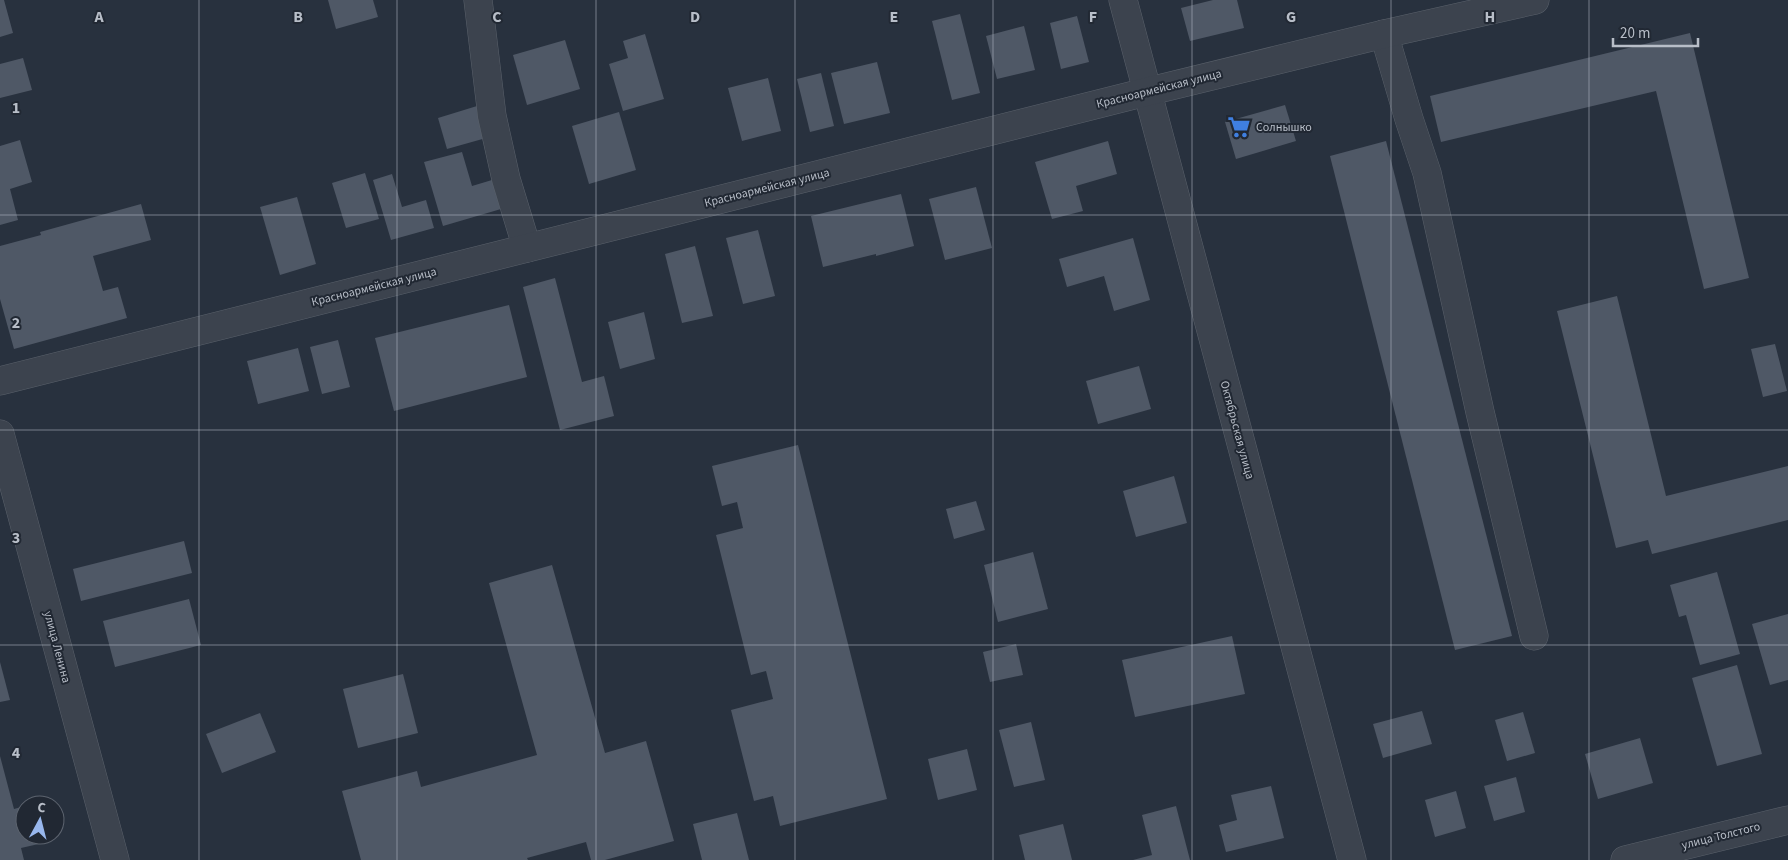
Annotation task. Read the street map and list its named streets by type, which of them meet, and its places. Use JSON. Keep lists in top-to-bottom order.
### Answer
{
  "streets": {
    "street": [
      "Красноармейская улица",
      "Октябрьская улица",
      "улица Ленина",
      "улица Толстого"
    ]
  },
  "crossings": [
    ["Красноармейская улица", "Октябрьская улица"]
  ],
  "places": {
    "supermarket": ["Солнышко"]
  },
  "scale_bar": "20 m",
  "north": "top",
  "grid": {
    "columns": [
      "A",
      "B",
      "C",
      "D",
      "E",
      "F",
      "G",
      "H"
    ],
    "rows": [
      "1",
      "2",
      "3",
      "4"
    ]
  }
}
